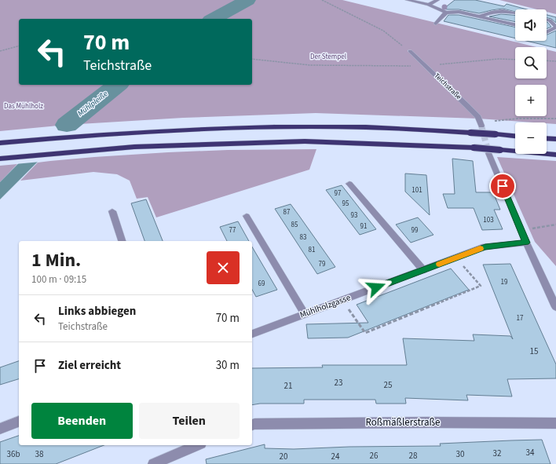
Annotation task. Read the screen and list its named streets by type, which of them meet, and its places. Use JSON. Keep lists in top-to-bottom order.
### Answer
{
  "streets": {
    "street": ["Teichstraße", "Mühlholzgasse", "Roßmäßlerstraße"]
  },
  "water": ["Mühlpleiße"],
  "parks": ["Der Stempel", "Das Mühlholz"],
  "house_numbers": [
    "101",
    "97",
    "95",
    "87",
    "93",
    "103",
    "85",
    "91",
    "77",
    "99",
    "83",
    "81",
    "79",
    "19",
    "69",
    "17",
    "15",
    "23",
    "25",
    "21",
    "34",
    "32",
    "36b",
    "38",
    "30",
    "26",
    "28",
    "20",
    "24"
  ],
  "page": {
    "map_buttons": ["+", "−"],
    "turn": ["70 m", "Teichstraße"],
    "heading": ["1 Min.", "100 m · 09:15"],
    "list": [
      {
        "name": "Links abbiegen",
        "note": "Teichstraße",
        "value": "70 m"
      },
      {
        "name": "Ziel erreicht",
        "value": "30 m"
      }
    ],
    "buttons": ["Beenden", "Teilen"]
  }
}
